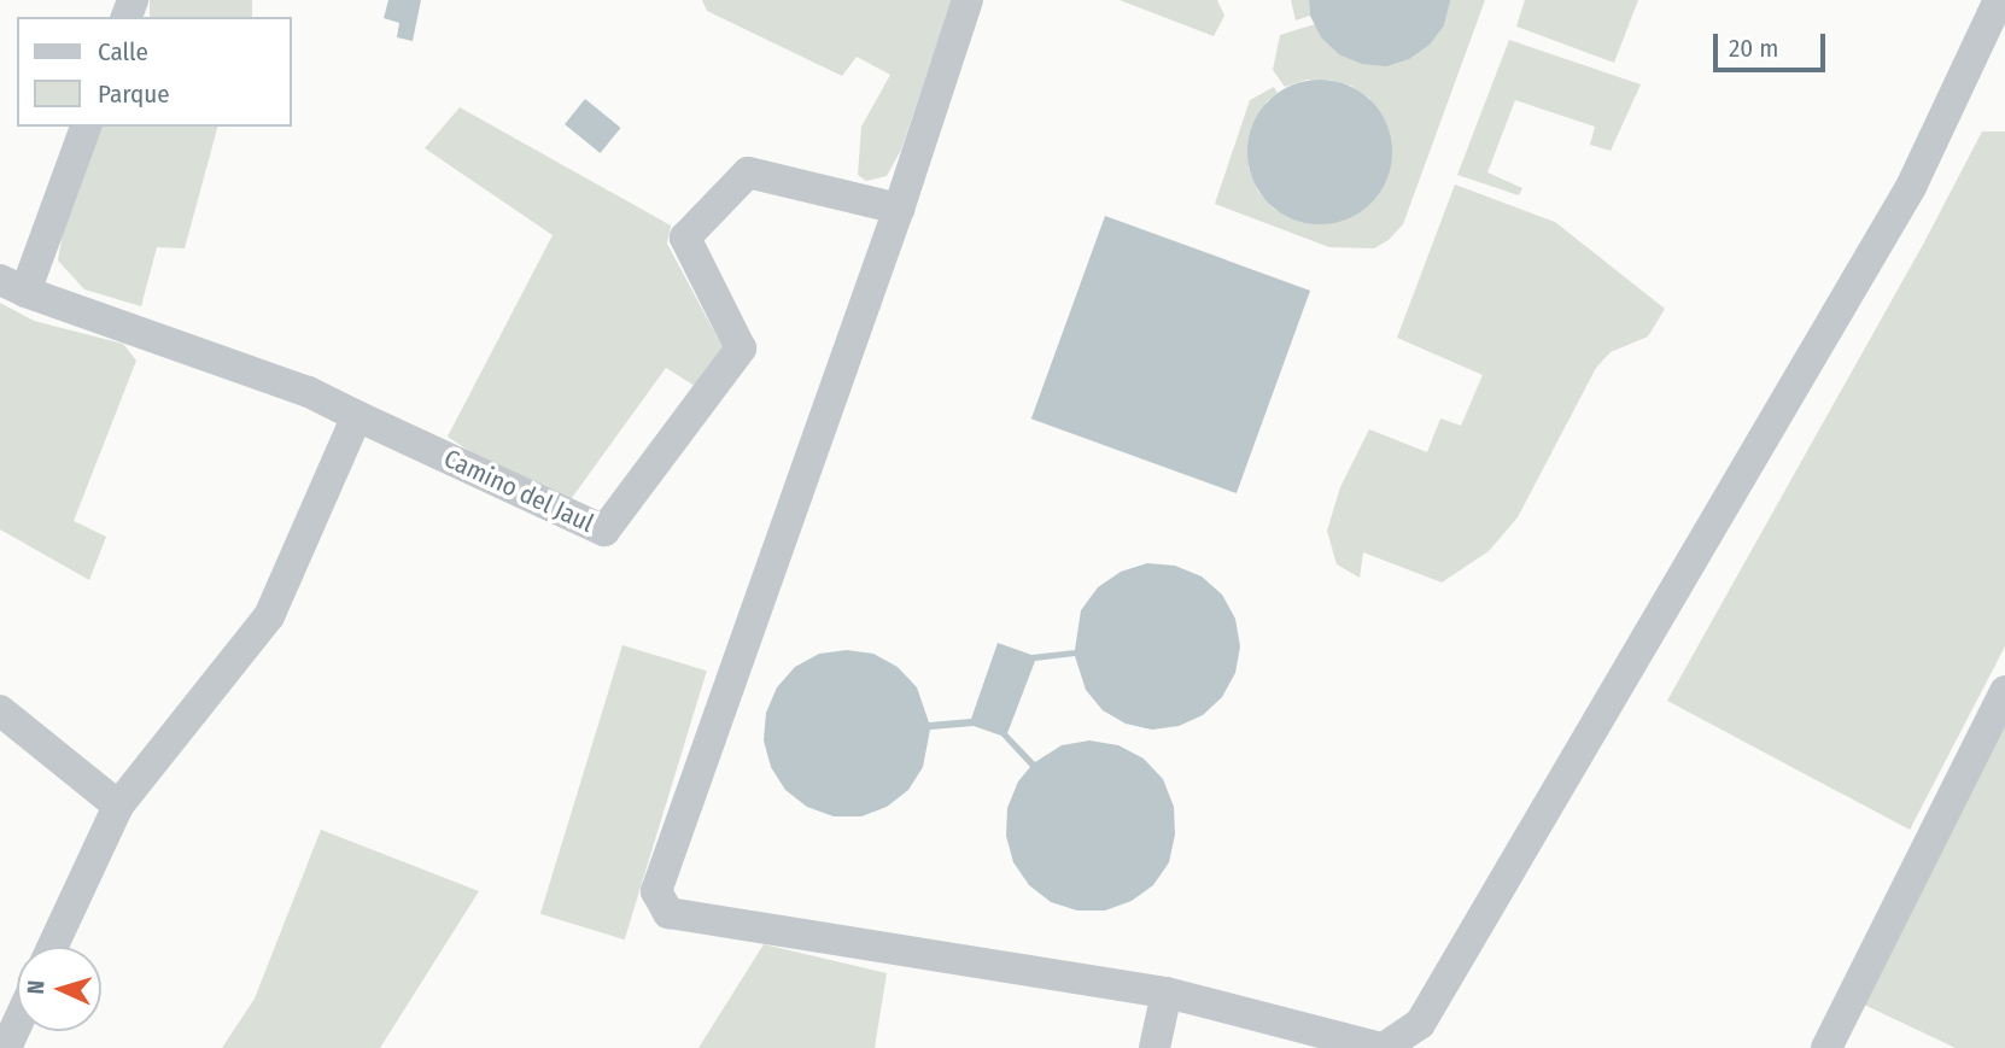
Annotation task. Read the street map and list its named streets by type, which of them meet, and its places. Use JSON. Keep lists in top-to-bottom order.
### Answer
{
  "streets": {
    "street": ["Camino del Jaul"]
  },
  "legend": ["Calle", "Parque"],
  "scale_bar": "20 m",
  "north": "left"
}
